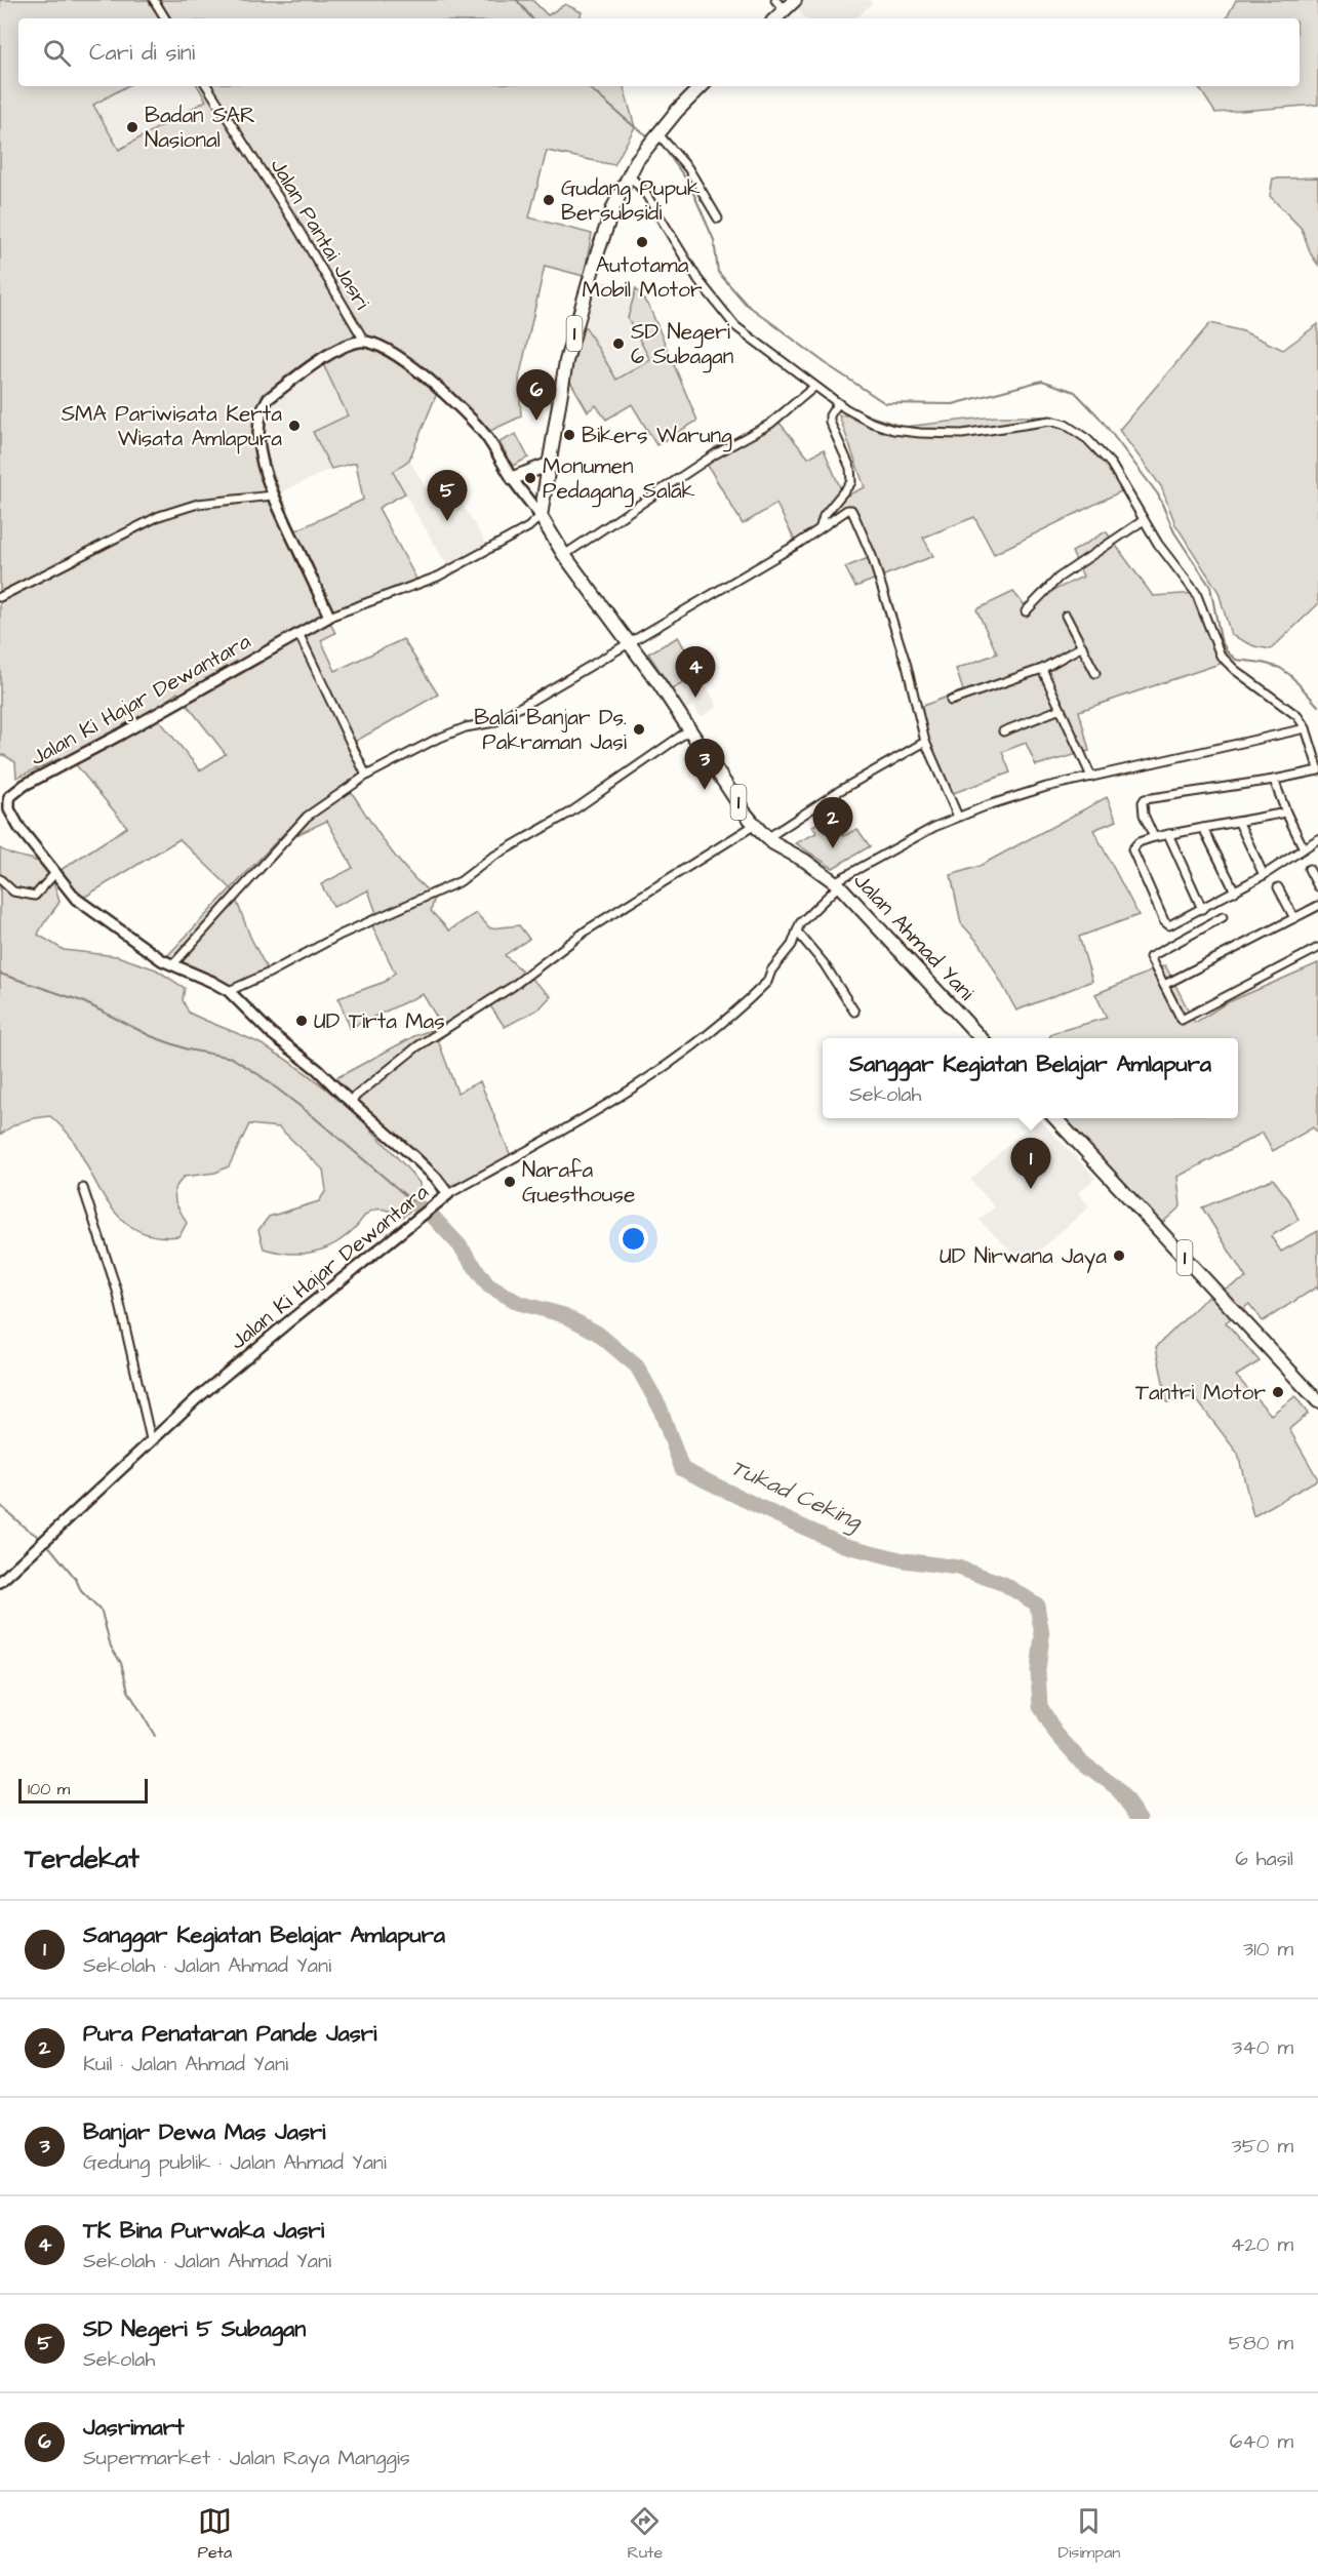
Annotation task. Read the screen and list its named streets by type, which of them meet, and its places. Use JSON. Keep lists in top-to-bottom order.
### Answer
{
  "streets": {
    "highway": ["1", "Jalan Ahmad Yani"],
    "street": ["Jalan Pantai Jasri", "Jalan Ki Hajar Dewantara"]
  },
  "crossings": [
    ["1", "Jalan Ahmad Yani"]
  ],
  "water": ["Tukad Ceking"],
  "places": [
    "Badan SAR Nasional",
    "Gudang Pupuk Bersubsidi",
    "Autotama Mobil Motor",
    "SD Negeri 6 Subagan",
    "SMA Pariwisata Kerta Wisata Amlapura",
    "Bikers Warung",
    "Monumen Pedagang Salak",
    "Balai Banjar Ds. Pakraman Jasi",
    "UD Tirta Mas",
    "Narafa Guesthouse",
    "UD Nirwana Jaya",
    "Tantri Motor"
  ],
  "scale_bar": "100 m",
  "page": {
    "search": "Cari di sini",
    "pins": [
      "6",
      "5",
      "4",
      "3",
      "2",
      "1"
    ],
    "popup": ["Sanggar Kegiatan Belajar Amlapura", "Sekolah"],
    "scale": "100 m",
    "heading": ["Terdekat", "6 hasil"],
    "list": [
      {
        "mark": "1",
        "name": "Sanggar Kegiatan Belajar Amlapura",
        "note": "Sekolah · Jalan Ahmad Yani",
        "value": "310 m"
      },
      {
        "mark": "2",
        "name": "Pura Penataran Pande Jasri",
        "note": "Kuil · Jalan Ahmad Yani",
        "value": "340 m"
      },
      {
        "mark": "3",
        "name": "Banjar Dewa Mas Jasri",
        "note": "Gedung publik · Jalan Ahmad Yani",
        "value": "350 m"
      },
      {
        "mark": "4",
        "name": "TK Bina Purwaka Jasri",
        "note": "Sekolah · Jalan Ahmad Yani",
        "value": "420 m"
      },
      {
        "mark": "5",
        "name": "SD Negeri 5 Subagan",
        "note": "Sekolah",
        "value": "580 m"
      },
      {
        "mark": "6",
        "name": "Jasrimart",
        "note": "Supermarket · Jalan Raya Manggis",
        "value": "640 m"
      }
    ],
    "nav": ["Peta", "Rute", "Disimpan"]
  }
}
